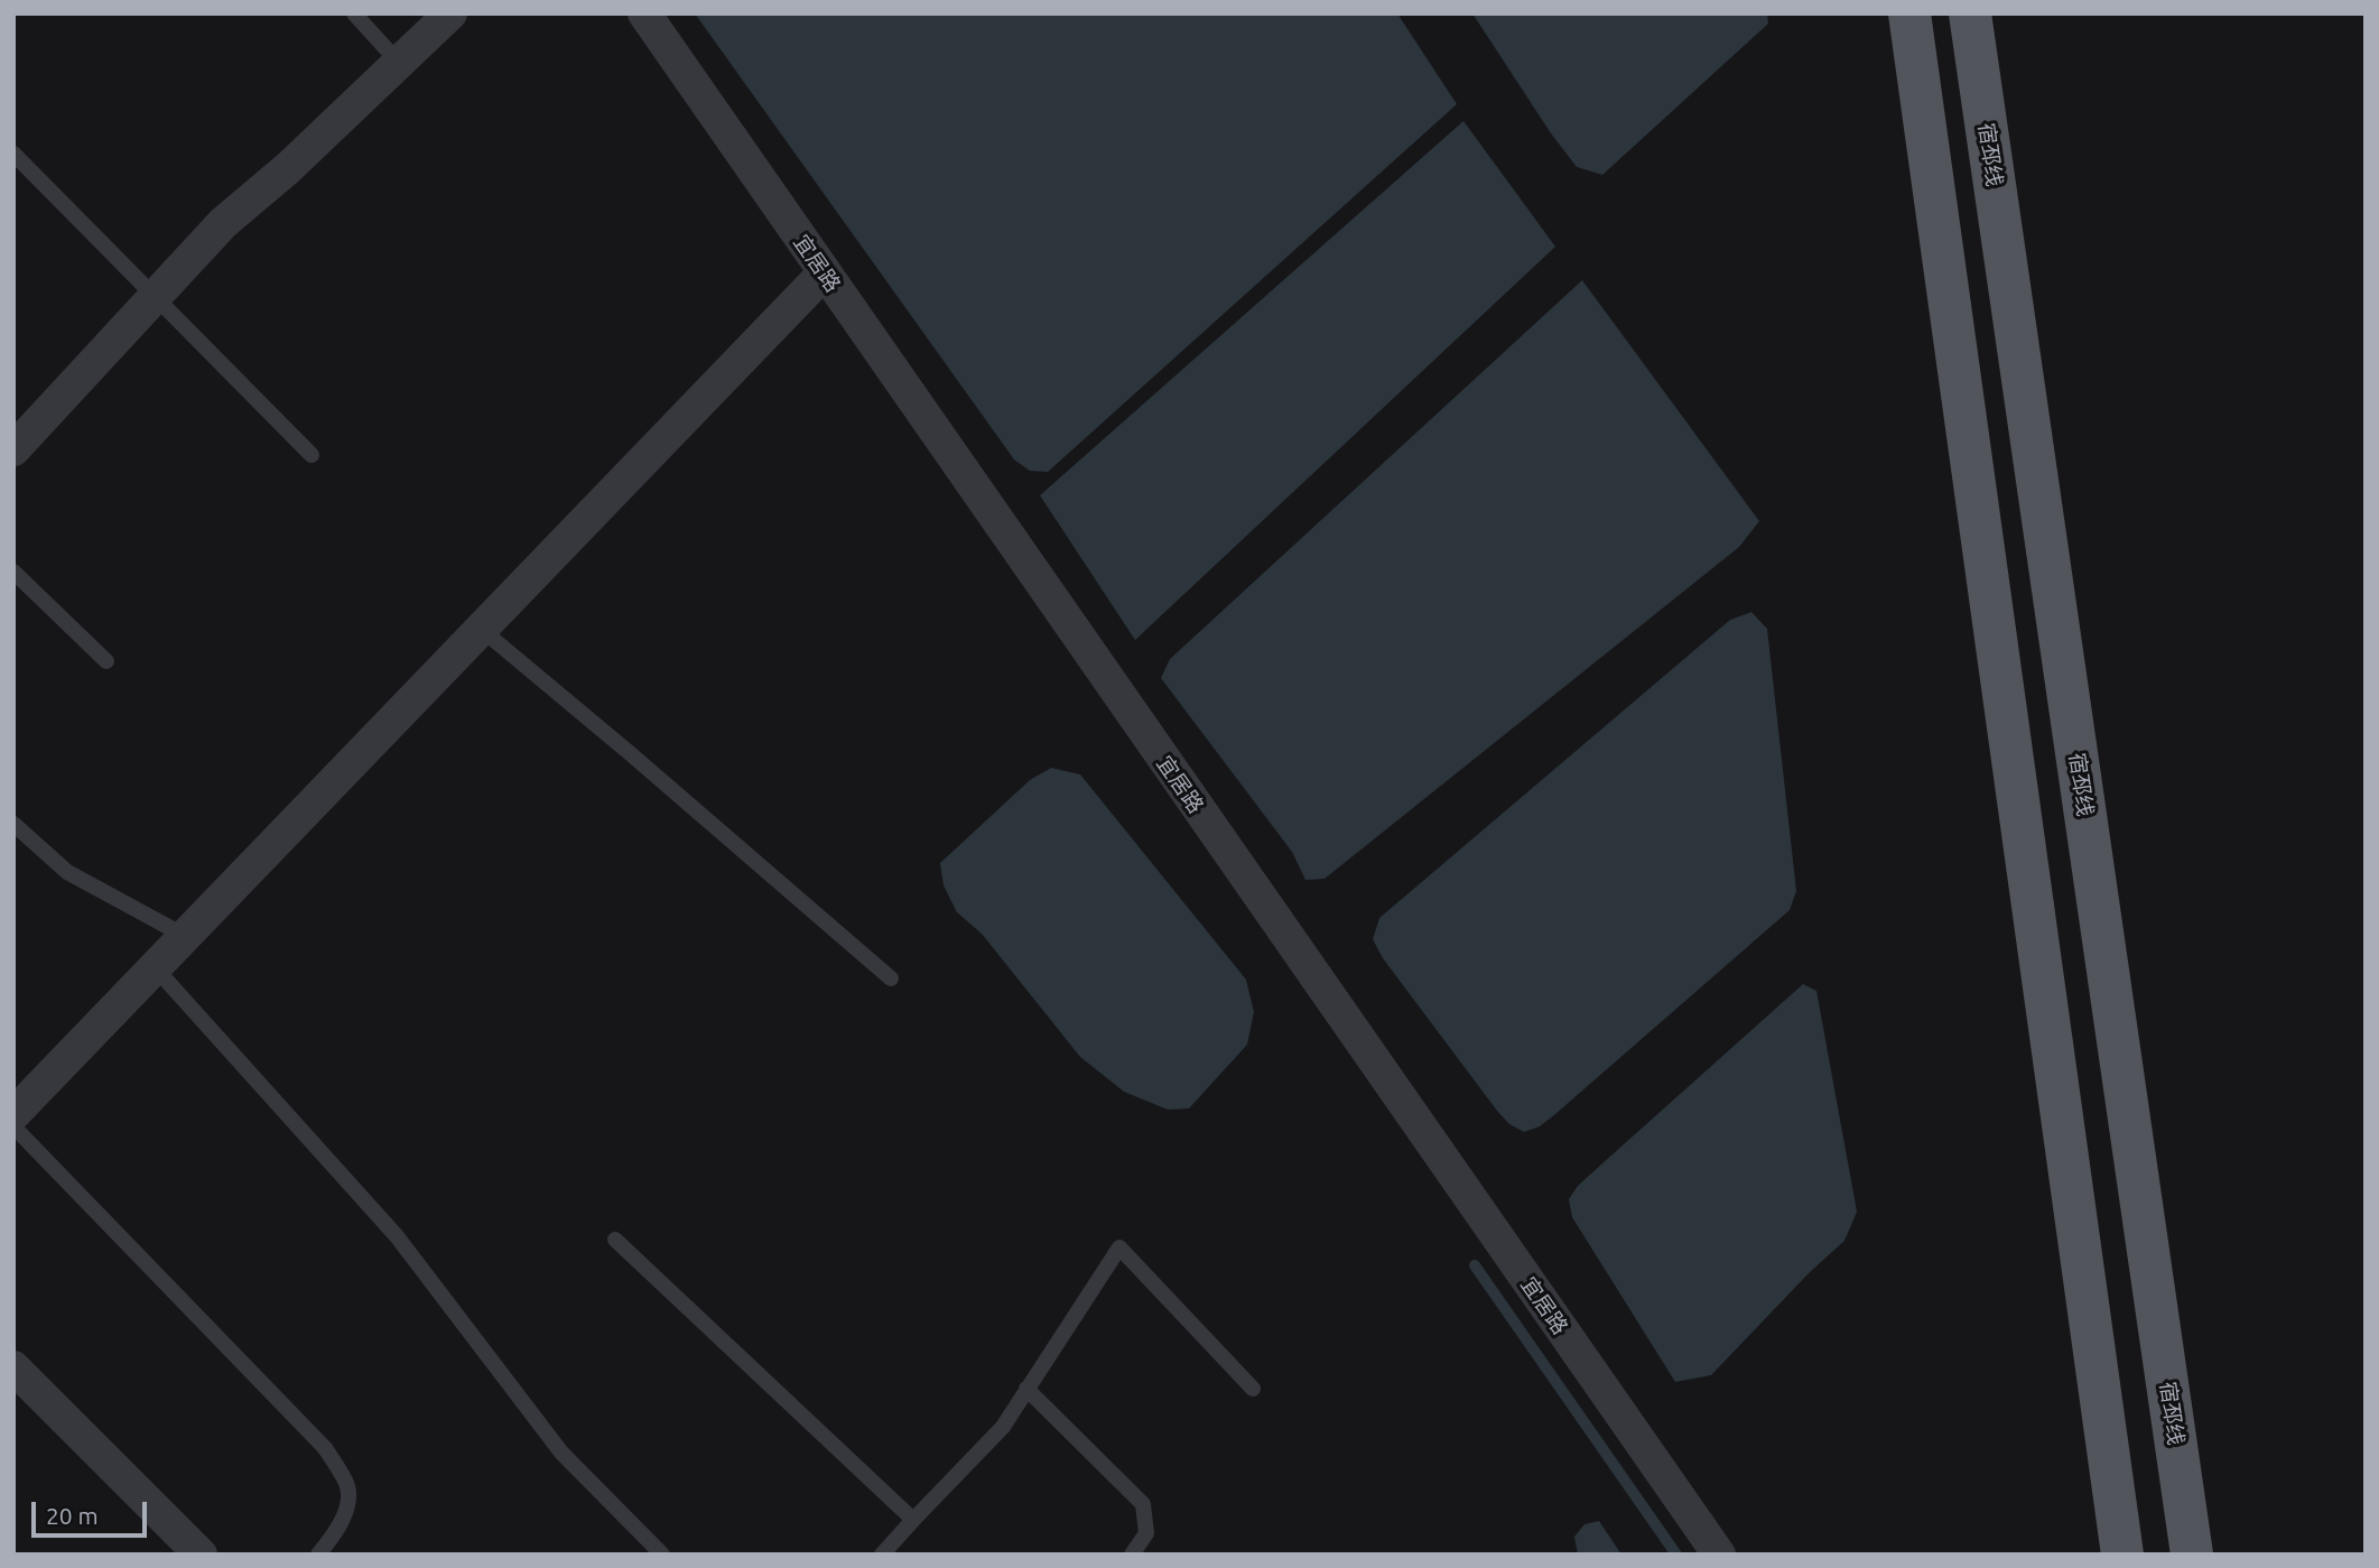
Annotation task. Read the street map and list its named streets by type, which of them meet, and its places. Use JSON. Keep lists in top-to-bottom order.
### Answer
{
  "streets": {
    "main road": ["宿邳线"],
    "street": ["宜居路"]
  },
  "scale_bar": "20 m"
}
